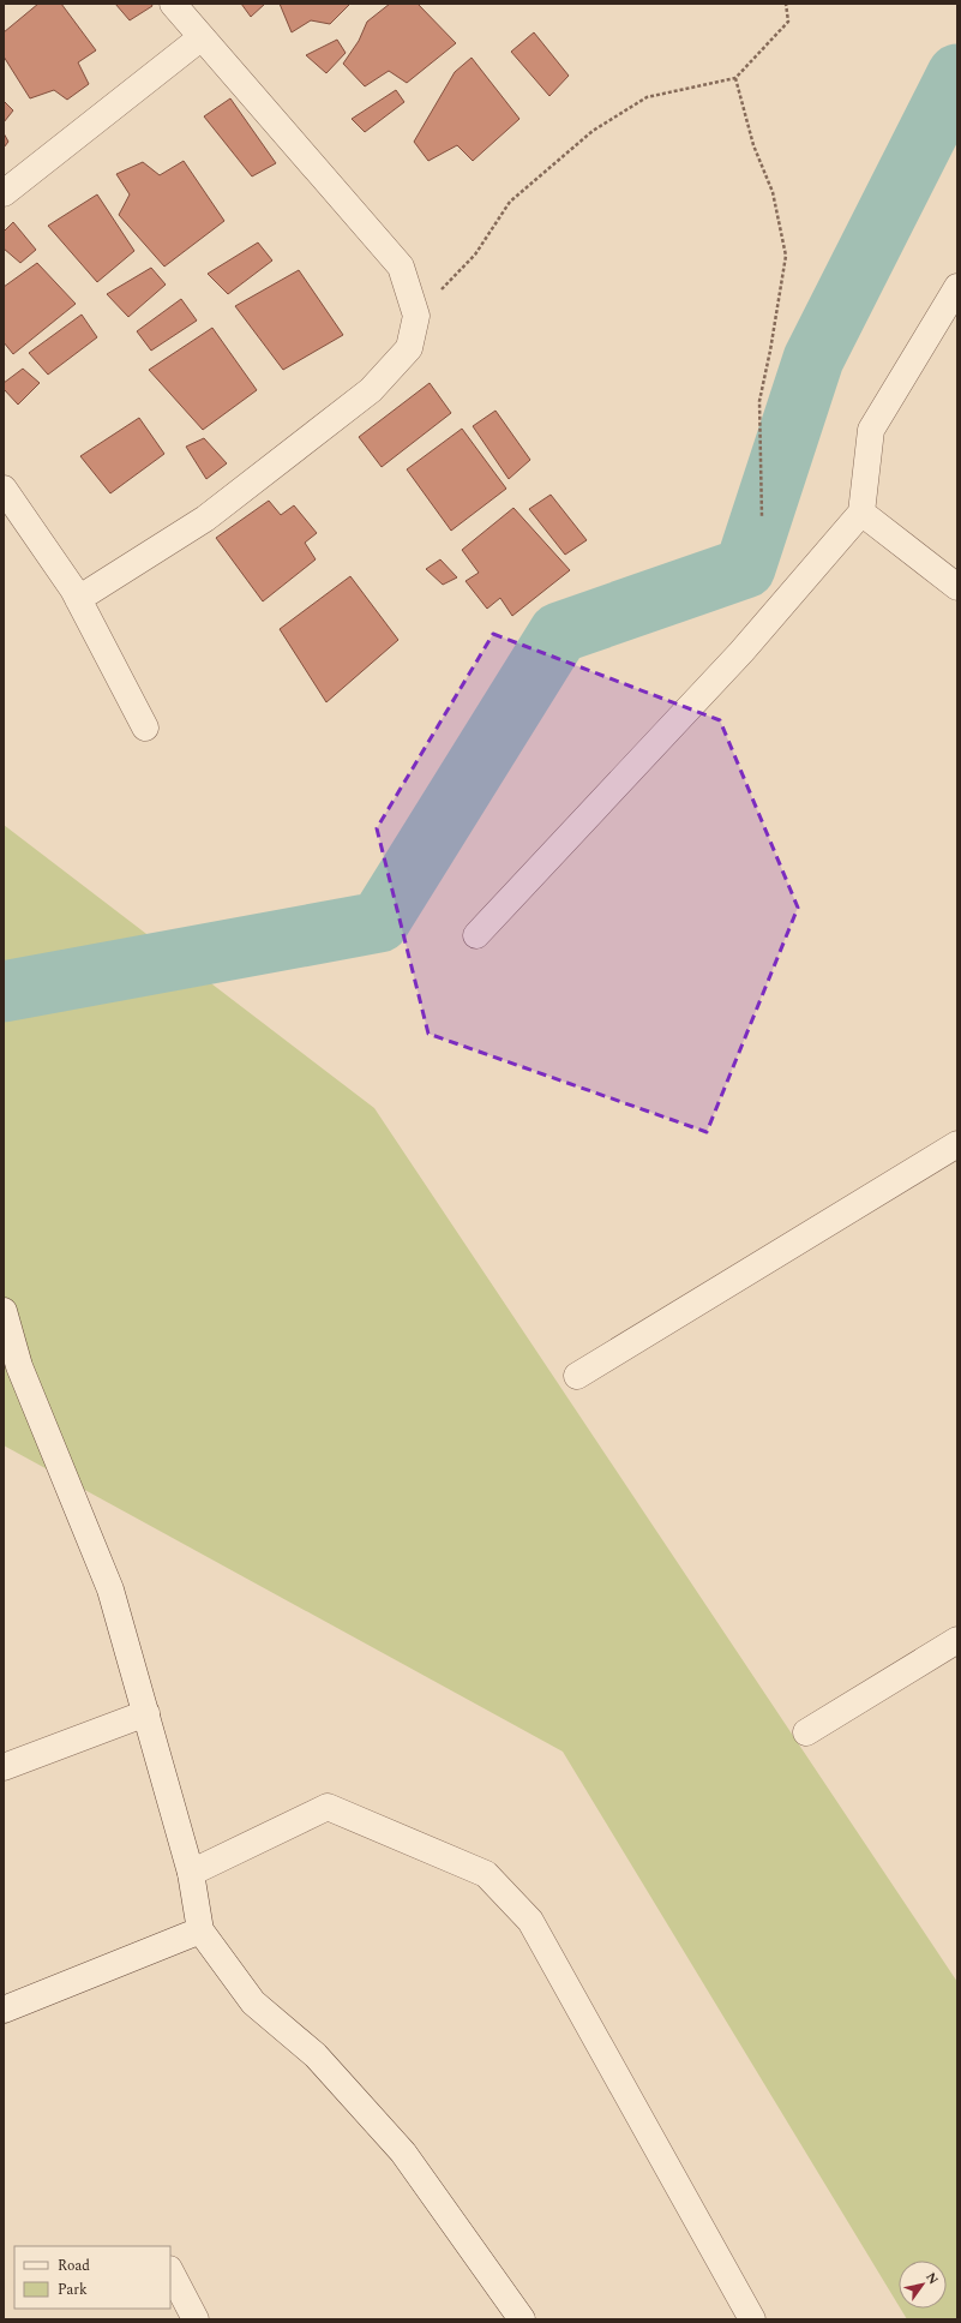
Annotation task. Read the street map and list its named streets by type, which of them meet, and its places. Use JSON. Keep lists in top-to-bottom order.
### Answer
{
  "legend": ["Road", "Park"],
  "north": "top right"
}
